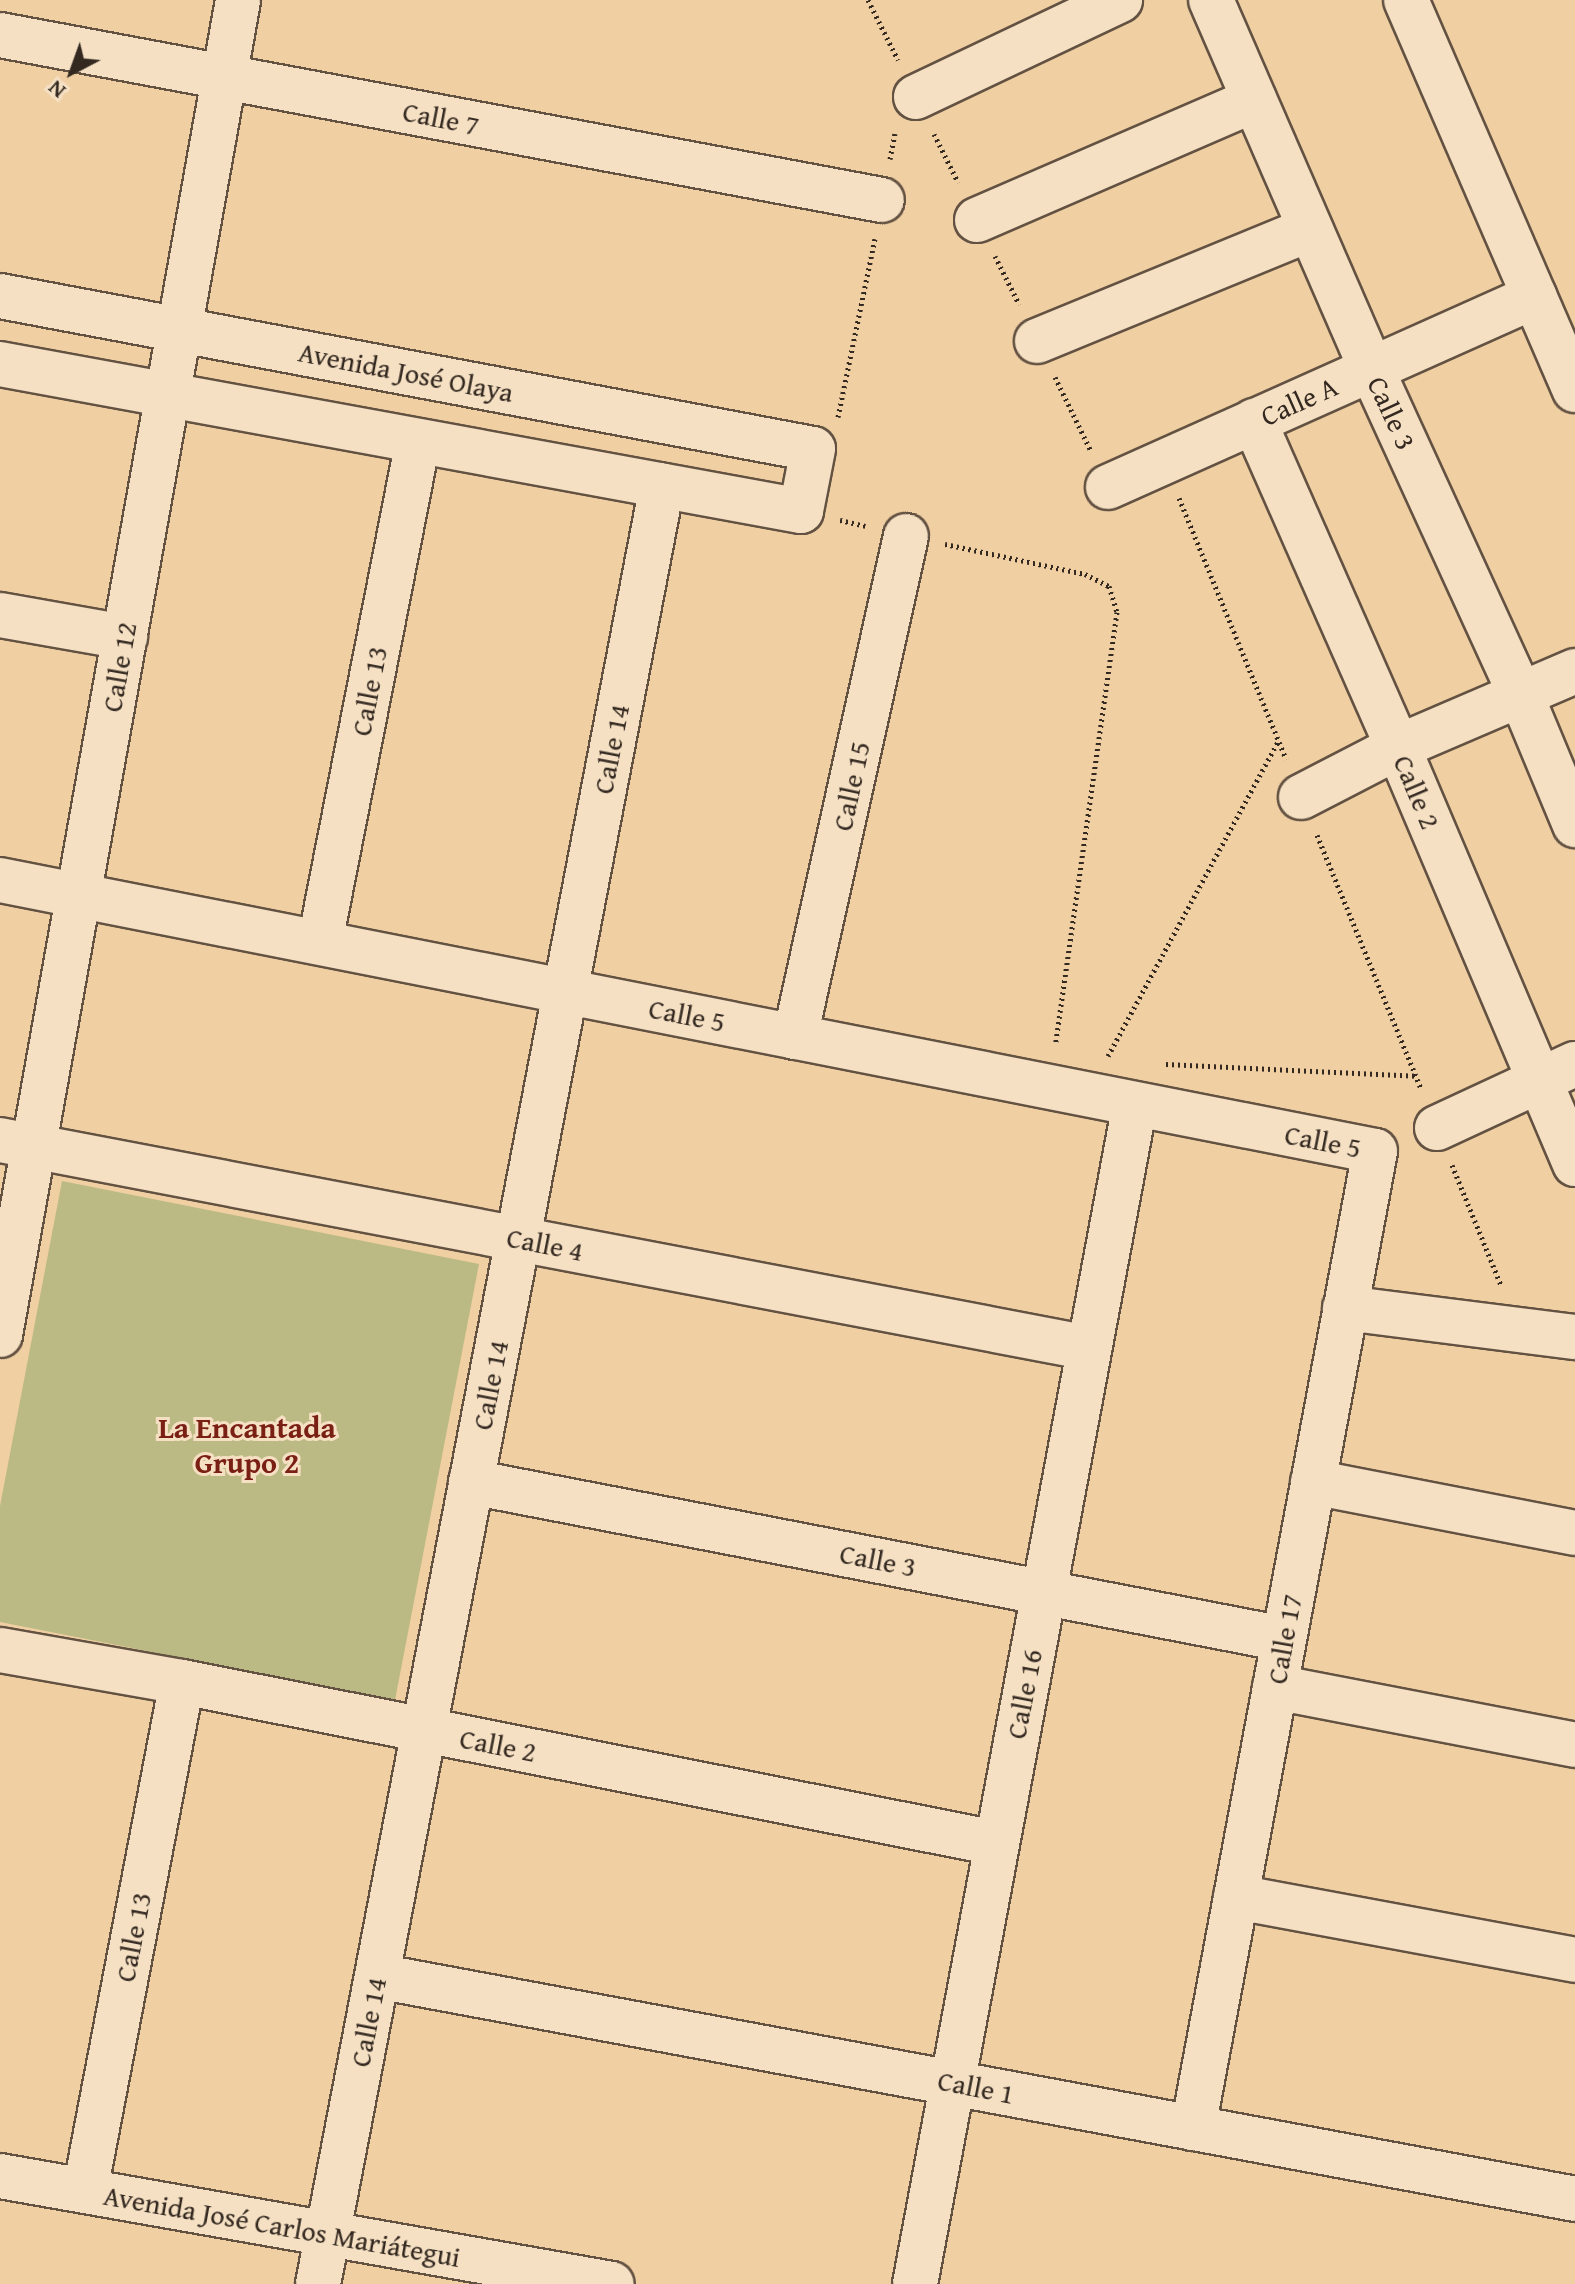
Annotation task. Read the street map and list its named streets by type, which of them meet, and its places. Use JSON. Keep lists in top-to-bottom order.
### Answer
{
  "streets": {
    "street": [
      "Calle 7",
      "Avenida José Olaya",
      "Calle A",
      "Calle 3",
      "Calle 12",
      "Calle 13",
      "Calle 14",
      "Calle 15",
      "Calle 2",
      "Calle 5",
      "Calle 4",
      "Calle 17",
      "Calle 16",
      "Calle 1",
      "Avenida José Carlos Mariátegui"
    ]
  },
  "crossings": [
    ["Calle 7", "Calle 12"],
    ["Avenida José Olaya", "Calle 12"],
    ["Calle A", "Calle 3"],
    ["Calle A", "Calle 2"],
    ["Calle 3", "Calle 14"],
    ["Calle 3", "Calle 17"],
    ["Calle 3", "Calle 16"],
    ["Calle 12", "Calle 5"],
    ["Calle 12", "Calle 4"],
    ["Calle 13", "Calle 2"],
    ["Calle 13", "Calle 5"],
    ["Calle 13", "Avenida José Carlos Mariátegui"],
    ["Calle 14", "Calle 2"],
    ["Calle 14", "Calle 5"],
    ["Calle 14", "Calle 4"],
    ["Calle 14", "Calle 1"],
    ["Calle 14", "Avenida José Carlos Mariátegui"],
    ["Calle 15", "Calle 5"],
    ["Calle 2", "Calle 16"],
    ["Calle 5", "Calle 17"],
    ["Calle 5", "Calle 16"],
    ["Calle 4", "Calle 16"],
    ["Calle 17", "Calle 1"],
    ["Calle 16", "Calle 1"]
  ],
  "districts": ["La Encantada Grupo 2"],
  "north": "bottom left"
}
